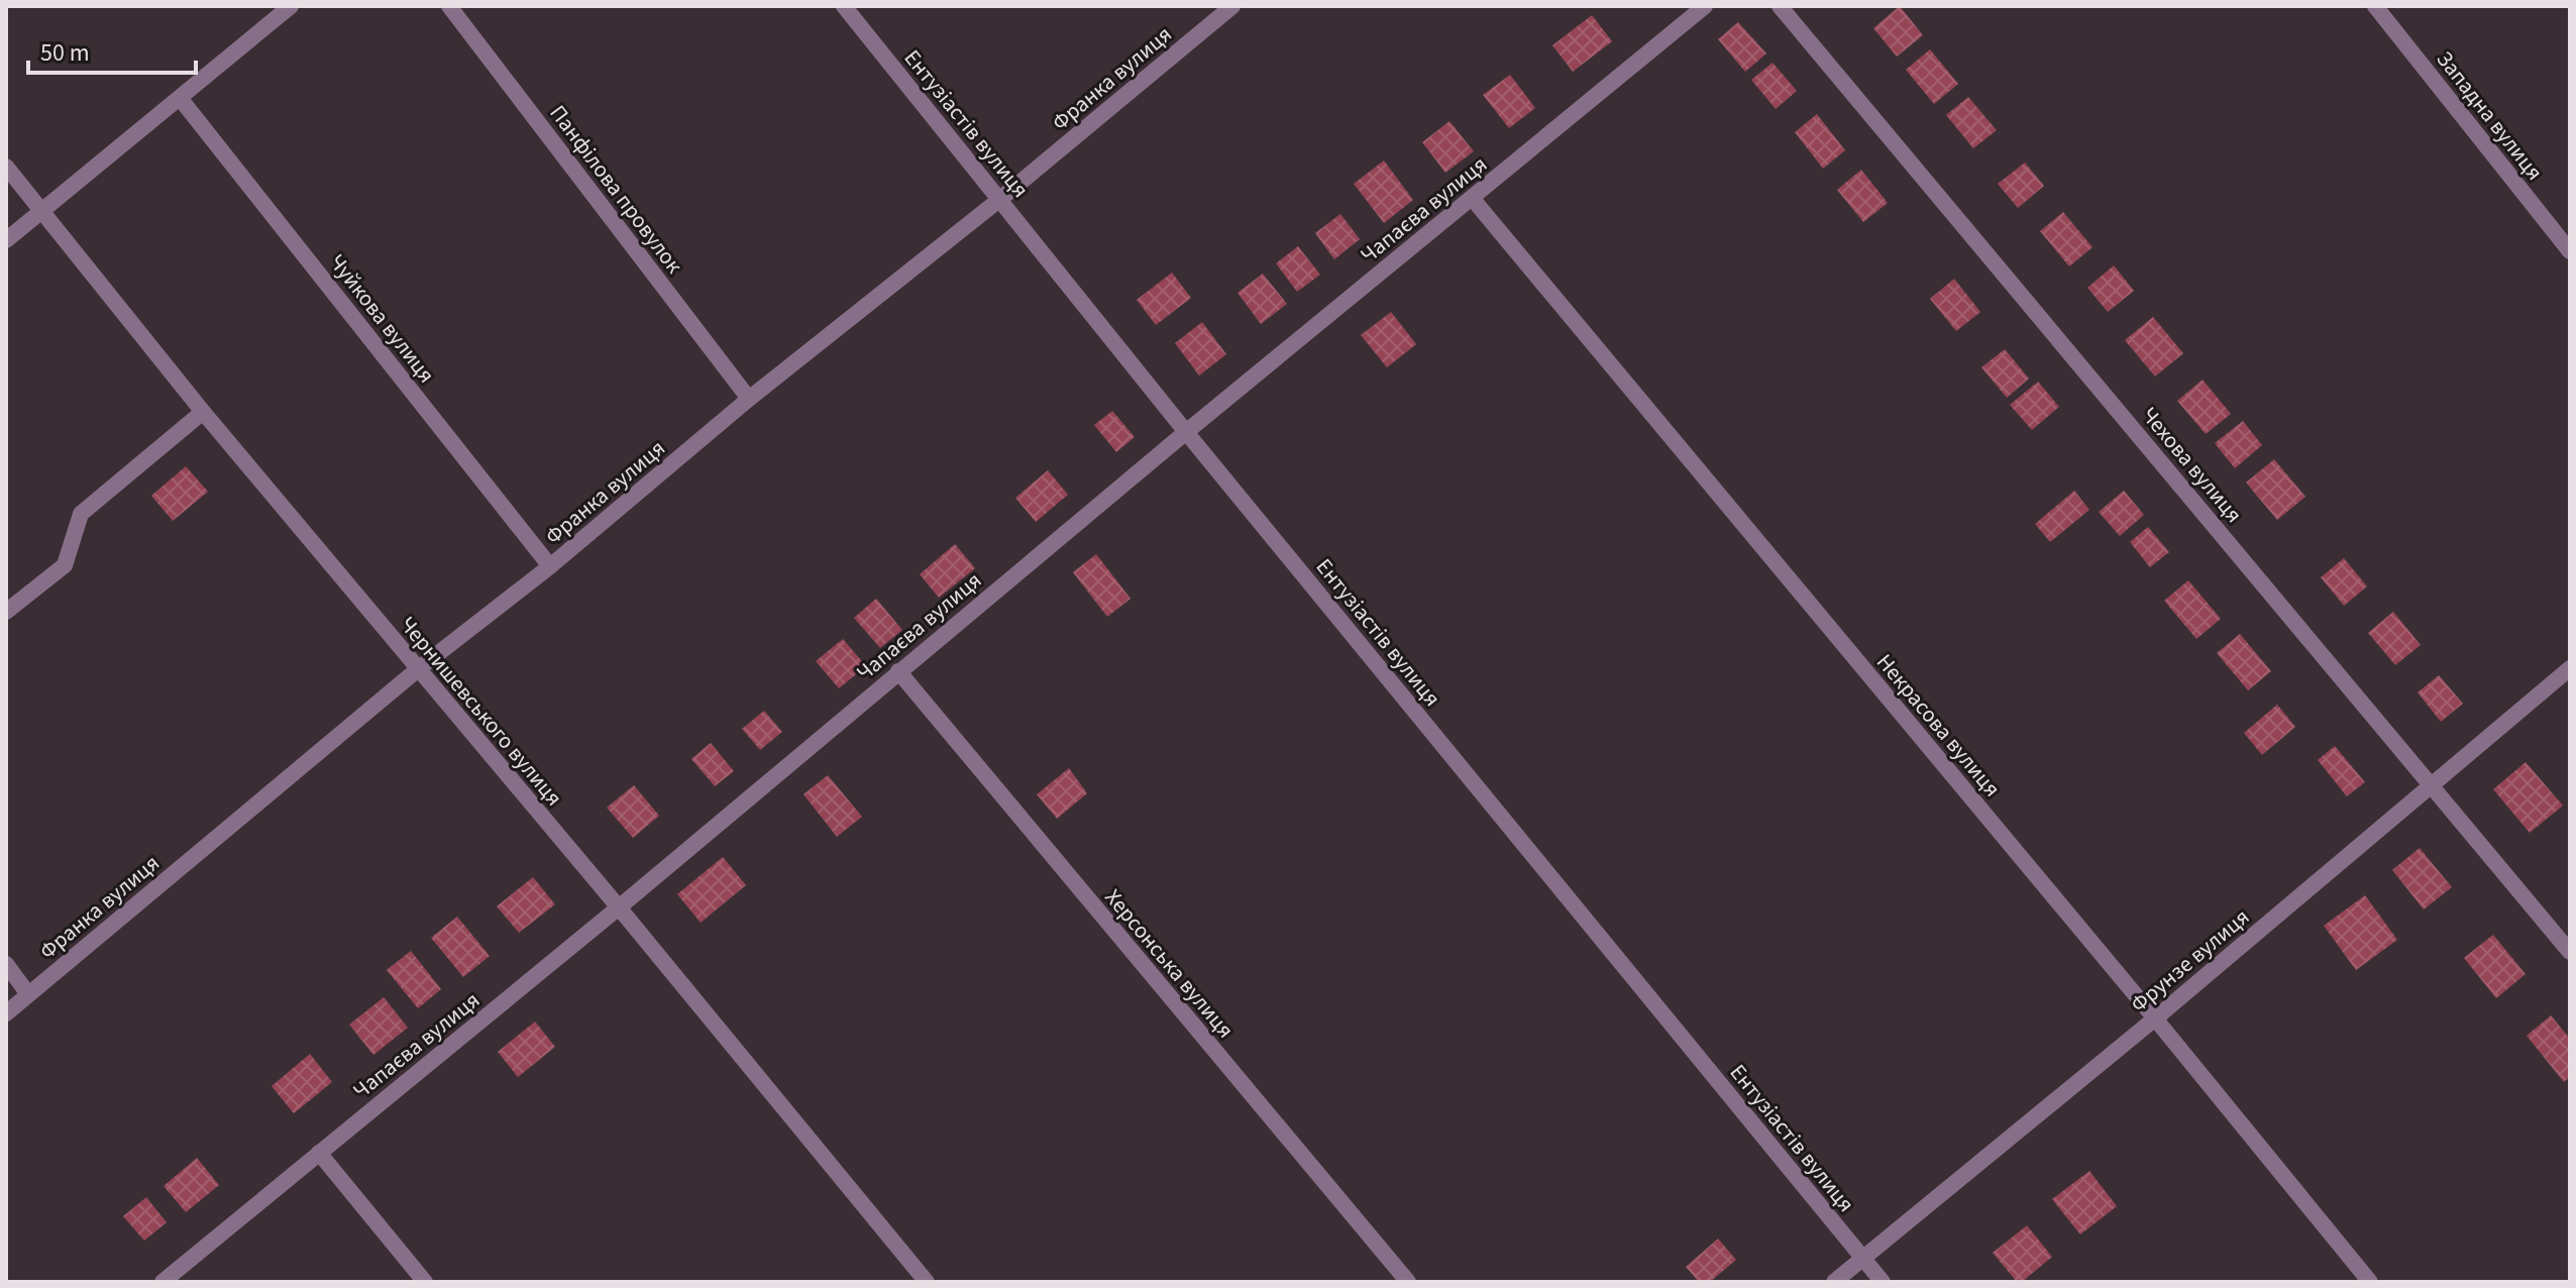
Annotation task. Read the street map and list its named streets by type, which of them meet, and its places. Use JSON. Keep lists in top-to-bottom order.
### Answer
{
  "streets": {
    "street": [
      "Франка вулиця",
      "Западна вулиця",
      "Ентузіастів вулиця",
      "Панфілова провулок",
      "Чапаєва вулиця",
      "Чуйкова вулиця",
      "Чехова вулиця",
      "Чернишевського вулиця",
      "Некрасова вулиця",
      "Фрунзе вулиця",
      "Херсонська вулиця"
    ]
  },
  "crossings": [
    ["Франка вулиця", "Ентузіастів вулиця"],
    ["Франка вулиця", "Панфілова провулок"],
    ["Франка вулиця", "Чуйкова вулиця"],
    ["Франка вулиця", "Чернишевського вулиця"],
    ["Ентузіастів вулиця", "Чапаєва вулиця"],
    ["Ентузіастів вулиця", "Фрунзе вулиця"],
    ["Чапаєва вулиця", "Чернишевського вулиця"],
    ["Чапаєва вулиця", "Некрасова вулиця"],
    ["Чапаєва вулиця", "Херсонська вулиця"],
    ["Чехова вулиця", "Фрунзе вулиця"],
    ["Некрасова вулиця", "Фрунзе вулиця"]
  ],
  "scale_bar": "50 m"
}
